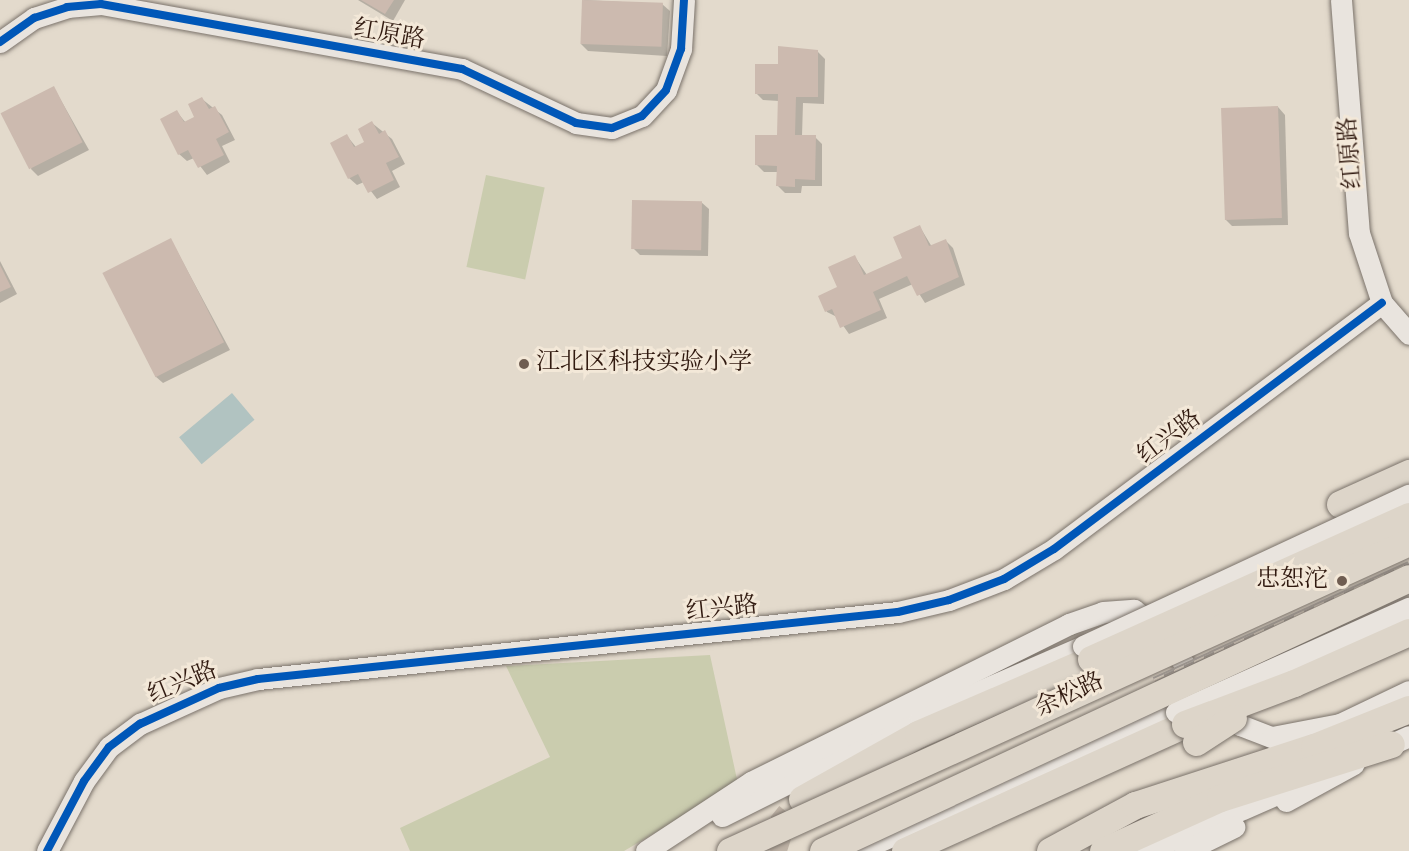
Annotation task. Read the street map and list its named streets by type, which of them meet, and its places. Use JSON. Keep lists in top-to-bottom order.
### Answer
{
  "streets": {
    "highway": ["余松路"],
    "main road": ["红原路", "红兴路"]
  },
  "crossings": [
    ["红原路", "红兴路"]
  ],
  "places": ["江北区科技实验小学", "忠恕沱"]
}
